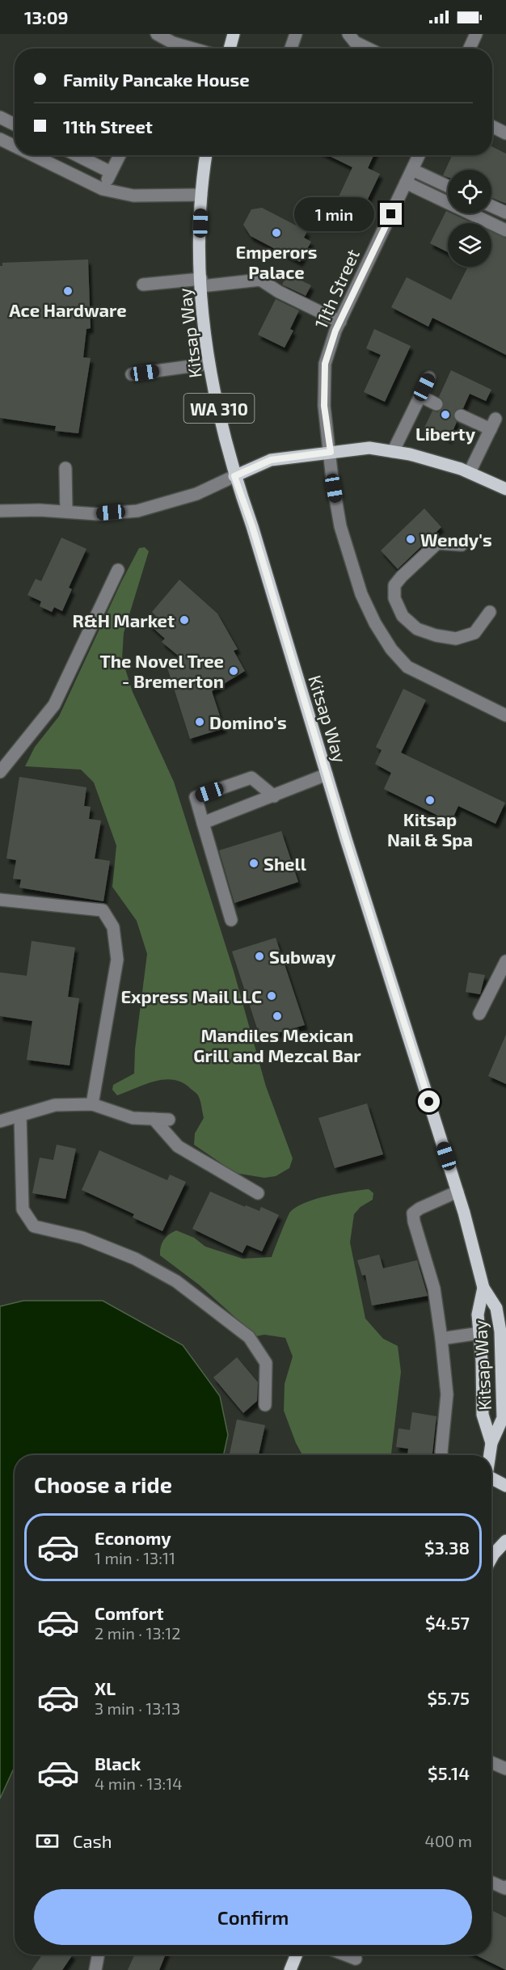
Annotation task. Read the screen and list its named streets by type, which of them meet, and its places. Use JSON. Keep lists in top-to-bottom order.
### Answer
{
  "streets": {
    "main road": ["Kitsap Way", "WA 310"],
    "street": ["11th Street"]
  },
  "places": [
    "Emperors Palace",
    "Ace Hardware",
    "Liberty",
    "Wendy's",
    "R&H Market",
    "The Novel Tree - Bremerton",
    "Domino's",
    "Kitsap Nail & Spa",
    "Shell",
    "Subway",
    "Express Mail LLC",
    "Mandiles Mexican Grill and Mezcal Bar"
  ],
  "page": {
    "status": "13:09",
    "banner": ["Family Pancake House", "11th Street"],
    "bubble": "1 min",
    "heading": "Choose a ride",
    "list": [
      {
        "name": "Economy",
        "note": "1 min · 13:11",
        "value": "$3.38"
      },
      {
        "name": "Comfort",
        "note": "2 min · 13:12",
        "value": "$4.57"
      },
      {
        "name": "XL",
        "note": "3 min · 13:13",
        "value": "$5.75"
      },
      {
        "name": "Black",
        "note": "4 min · 13:14",
        "value": "$5.14"
      }
    ],
    "pay": ["Cash", "400 m"],
    "buttons": "Confirm"
  }
}
